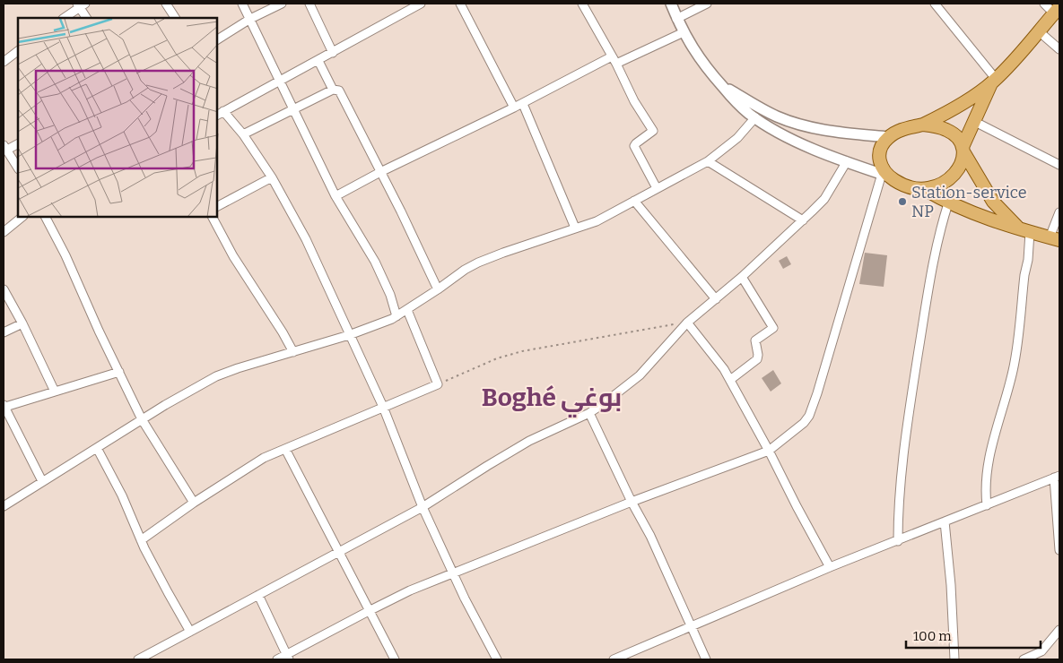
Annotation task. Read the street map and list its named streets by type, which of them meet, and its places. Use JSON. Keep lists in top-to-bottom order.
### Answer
{
  "districts": ["Boghé بوغي"],
  "places": ["Station-service NP"],
  "scale_bar": "100 m"
}
